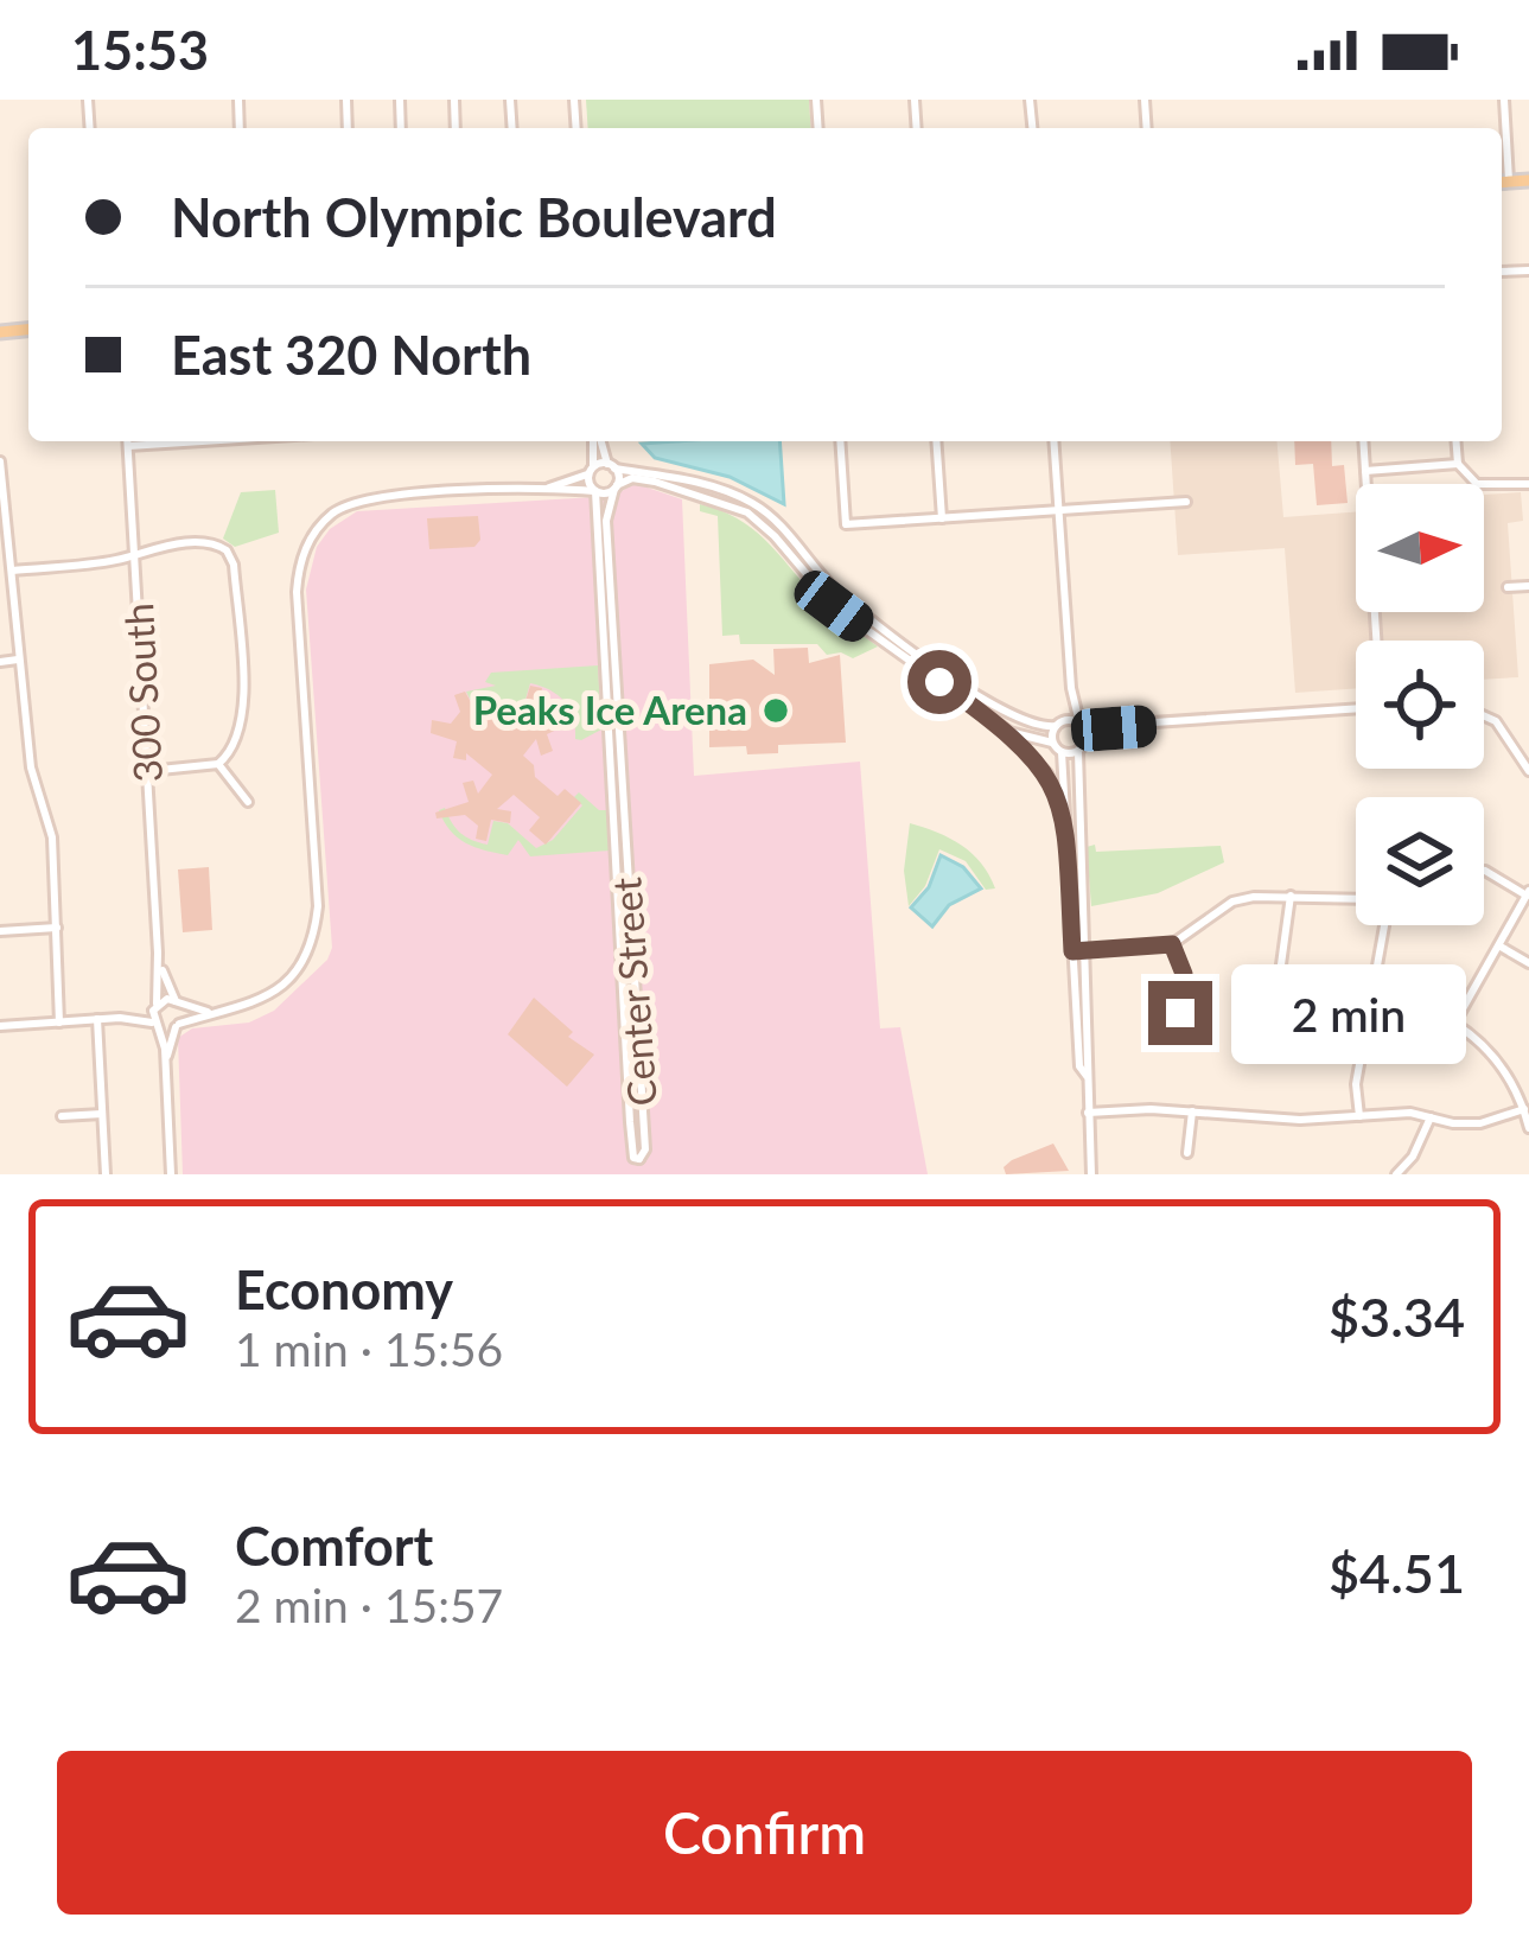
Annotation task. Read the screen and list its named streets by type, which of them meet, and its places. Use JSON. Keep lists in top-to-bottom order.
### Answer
{
  "streets": {
    "street": ["300 South", "Center Street"]
  },
  "places": ["Peaks Ice Arena"],
  "north": "right",
  "page": {
    "status": "15:53",
    "banner": ["North Olympic Boulevard", "East 320 North"],
    "bubble": "2 min",
    "list": [
      {
        "name": "Economy",
        "note": "1 min · 15:56",
        "value": "$3.34"
      },
      {
        "name": "Comfort",
        "note": "2 min · 15:57",
        "value": "$4.51"
      }
    ],
    "buttons": "Confirm"
  }
}
